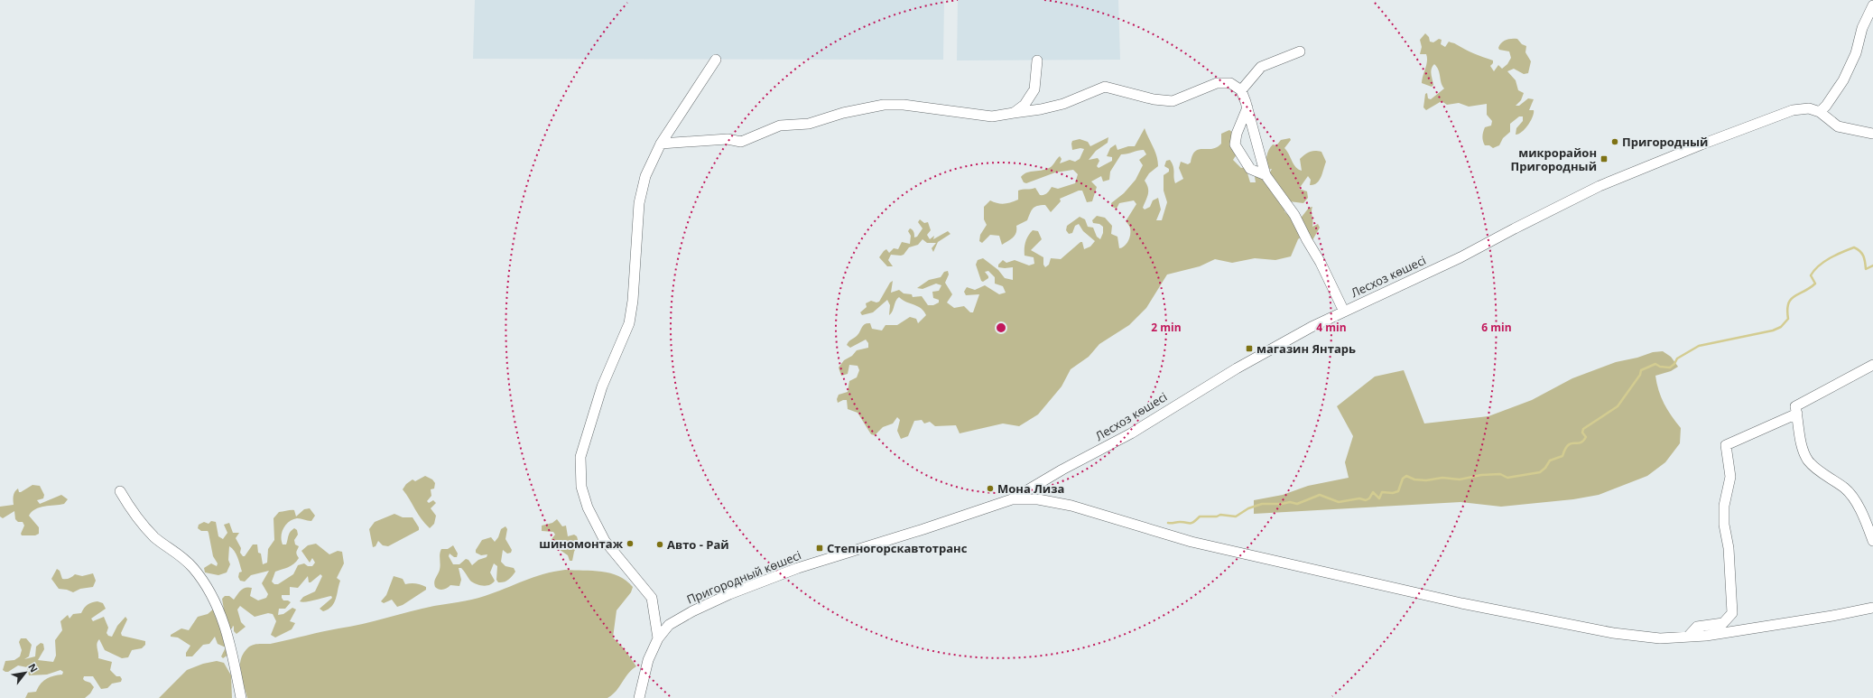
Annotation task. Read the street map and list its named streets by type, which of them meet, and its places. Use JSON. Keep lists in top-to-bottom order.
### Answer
{
  "streets": {
    "street": ["Лесхоз көшесі", "Пригородный көшесі"]
  },
  "crossings": [
    ["Лесхоз көшесі", "Пригородный көшесі"]
  ],
  "places": {
    "other": [
      "Пригородный",
      "Мона Лиза",
      "шиномонтаж",
      "Авто - Рай"
    ],
    "transit": ["микрорайон Пригородный", "магазин Янтарь", "Степногорскавтотранс"]
  },
  "north": "top right",
  "rings": ["2 min", "4 min", "6 min"]
}
